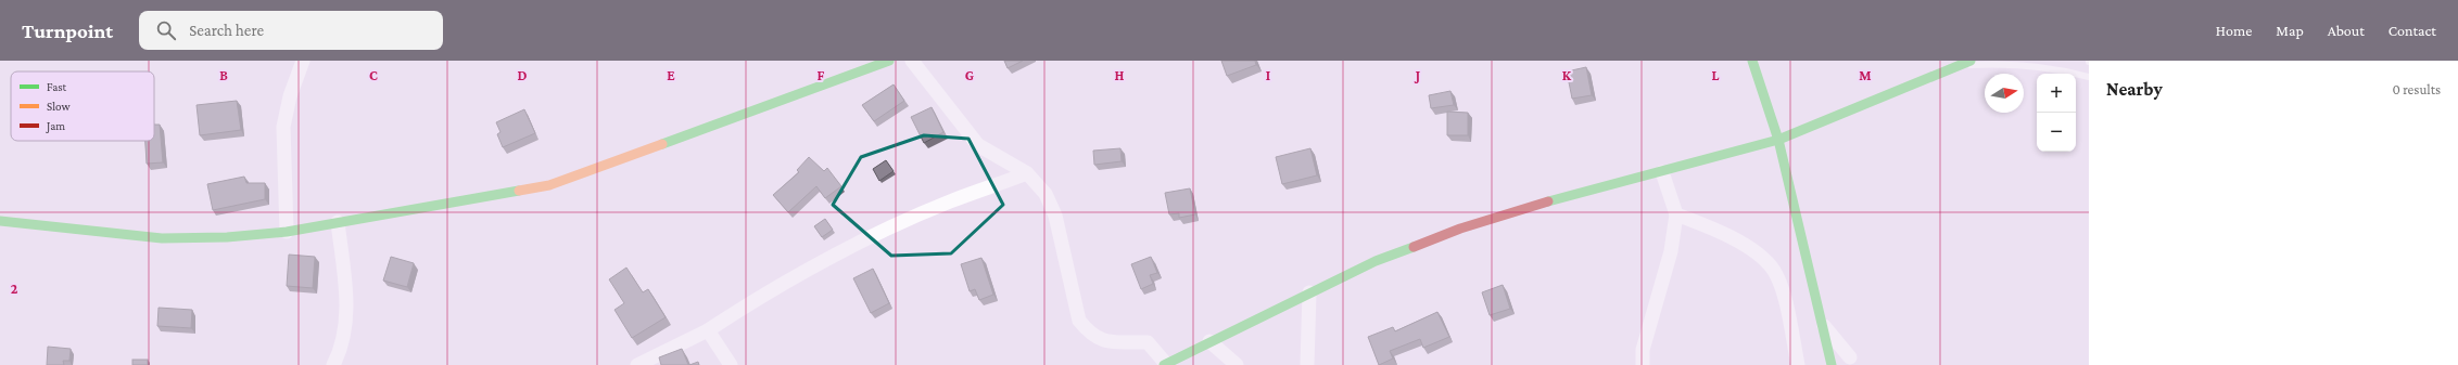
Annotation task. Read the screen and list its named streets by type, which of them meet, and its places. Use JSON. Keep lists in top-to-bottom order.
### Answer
{
  "legend": ["Fast", "Slow", "Jam"],
  "north": "right",
  "page": {
    "header": "Turnpoint",
    "search": "Search here",
    "nav": [
      "Home",
      "Map",
      "About",
      "Contact"
    ],
    "heading": ["Nearby", "0 results"],
    "map_buttons": ["+", "−"]
  },
  "grid": {
    "columns": [
      "B",
      "C",
      "D",
      "E",
      "F",
      "G",
      "H",
      "I",
      "J",
      "K",
      "L",
      "M"
    ],
    "rows": ["2"]
  }
}
